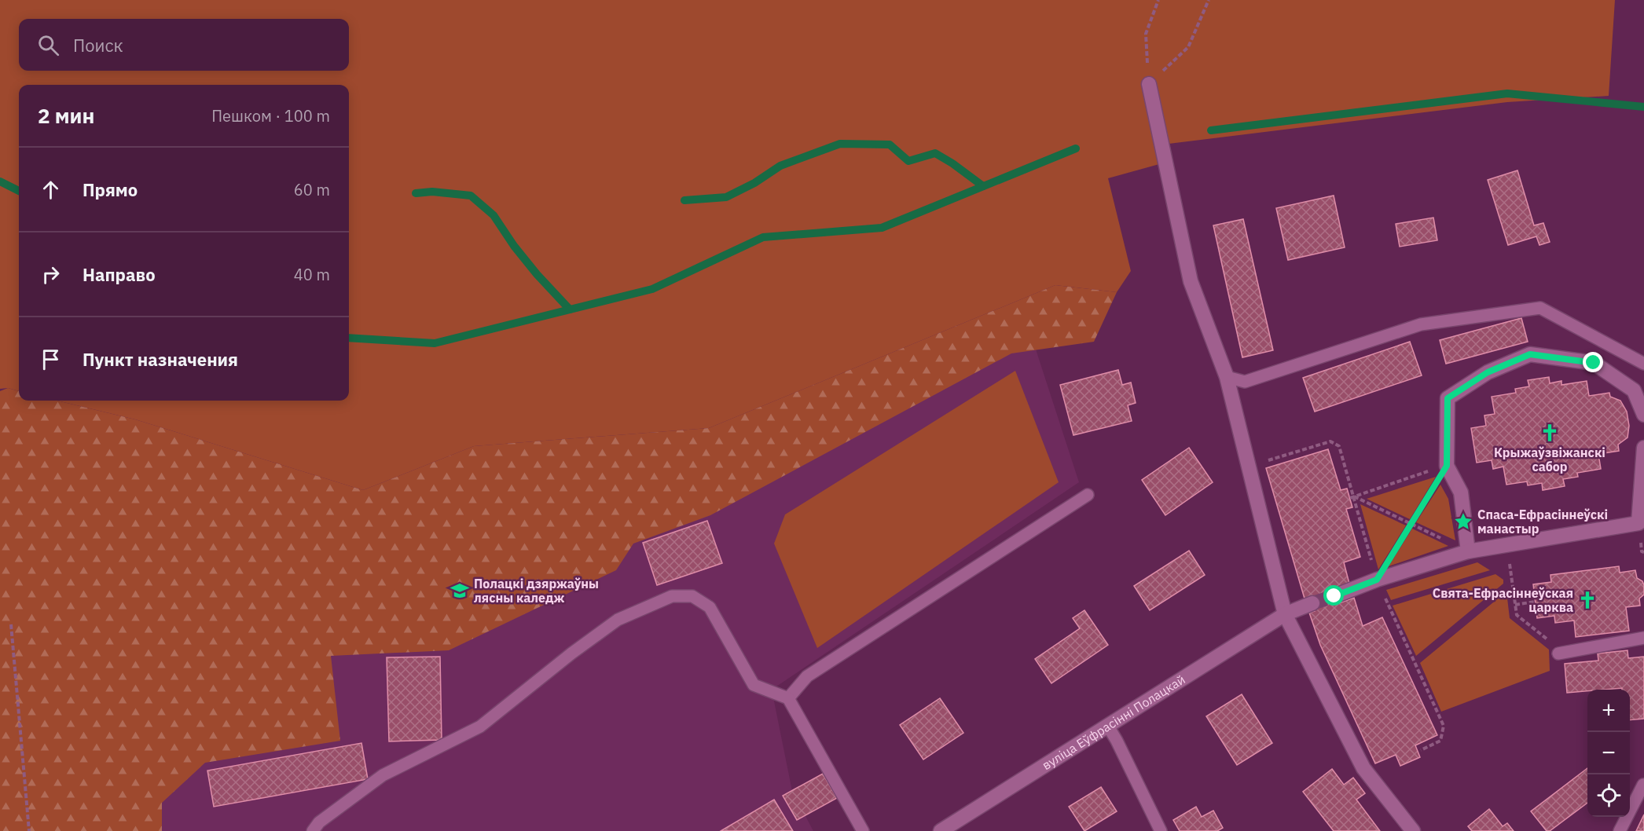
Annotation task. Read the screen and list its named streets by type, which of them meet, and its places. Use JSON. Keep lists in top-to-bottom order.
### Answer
{
  "streets": {
    "street": ["вуліца Еўфрасінні Полацкай"]
  },
  "places": {
    "church": ["Крыжаўзвіжанскі сабор", "Свята-Ефрасіннеўская царква"],
    "place": ["Спаса-Ефрасіннеўскі манастыр"],
    "school or university": ["Полацкі дзяржаўны лясны каледж"]
  },
  "page": {
    "search": "Поиск",
    "heading": ["2 мин", "Пешком · 100 m"],
    "list": [
      ["Прямо", "60 m"],
      ["Направо", "40 m"],
      "Пункт назначения"
    ],
    "map_buttons": ["+", "−"]
  }
}
